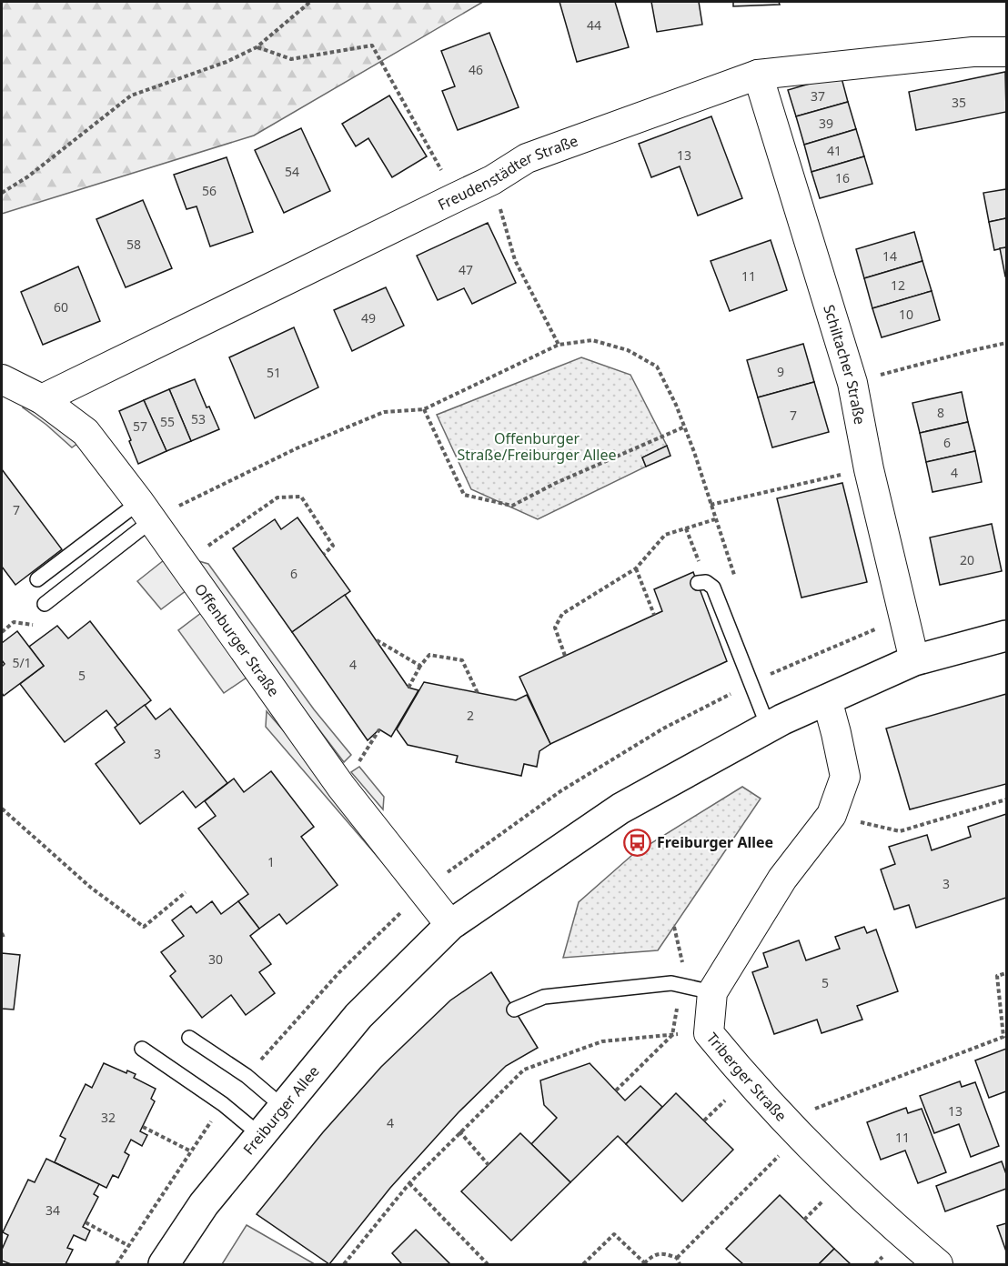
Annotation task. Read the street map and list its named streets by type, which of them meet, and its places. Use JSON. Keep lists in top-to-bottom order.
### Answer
{
  "streets": {
    "street": [
      "Freudenstädter Straße",
      "Schiltacher Straße",
      "Offenburger Straße",
      "Triberger Straße",
      "Freiburger Allee"
    ]
  },
  "crossings": [
    ["Freudenstädter Straße", "Schiltacher Straße"],
    ["Freudenstädter Straße", "Offenburger Straße"],
    ["Schiltacher Straße", "Freiburger Allee"],
    ["Offenburger Straße", "Freiburger Allee"],
    ["Triberger Straße", "Freiburger Allee"]
  ],
  "parks": ["Offenburger Straße/Freiburger Allee"],
  "places": {
    "bus stop": ["Freiburger Allee"]
  },
  "house_numbers": [
    "44",
    "46",
    "37",
    "35",
    "39",
    "41",
    "13",
    "54",
    "16",
    "56",
    "58",
    "14",
    "47",
    "11",
    "12",
    "60",
    "10",
    "49",
    "9",
    "51",
    "8",
    "7",
    "53",
    "55",
    "57",
    "6",
    "4",
    "7",
    "20",
    "6",
    "5/1",
    "4",
    "5",
    "2",
    "3",
    "1",
    "3",
    "30",
    "5",
    "13",
    "32",
    "4",
    "11",
    "34"
  ]
}
